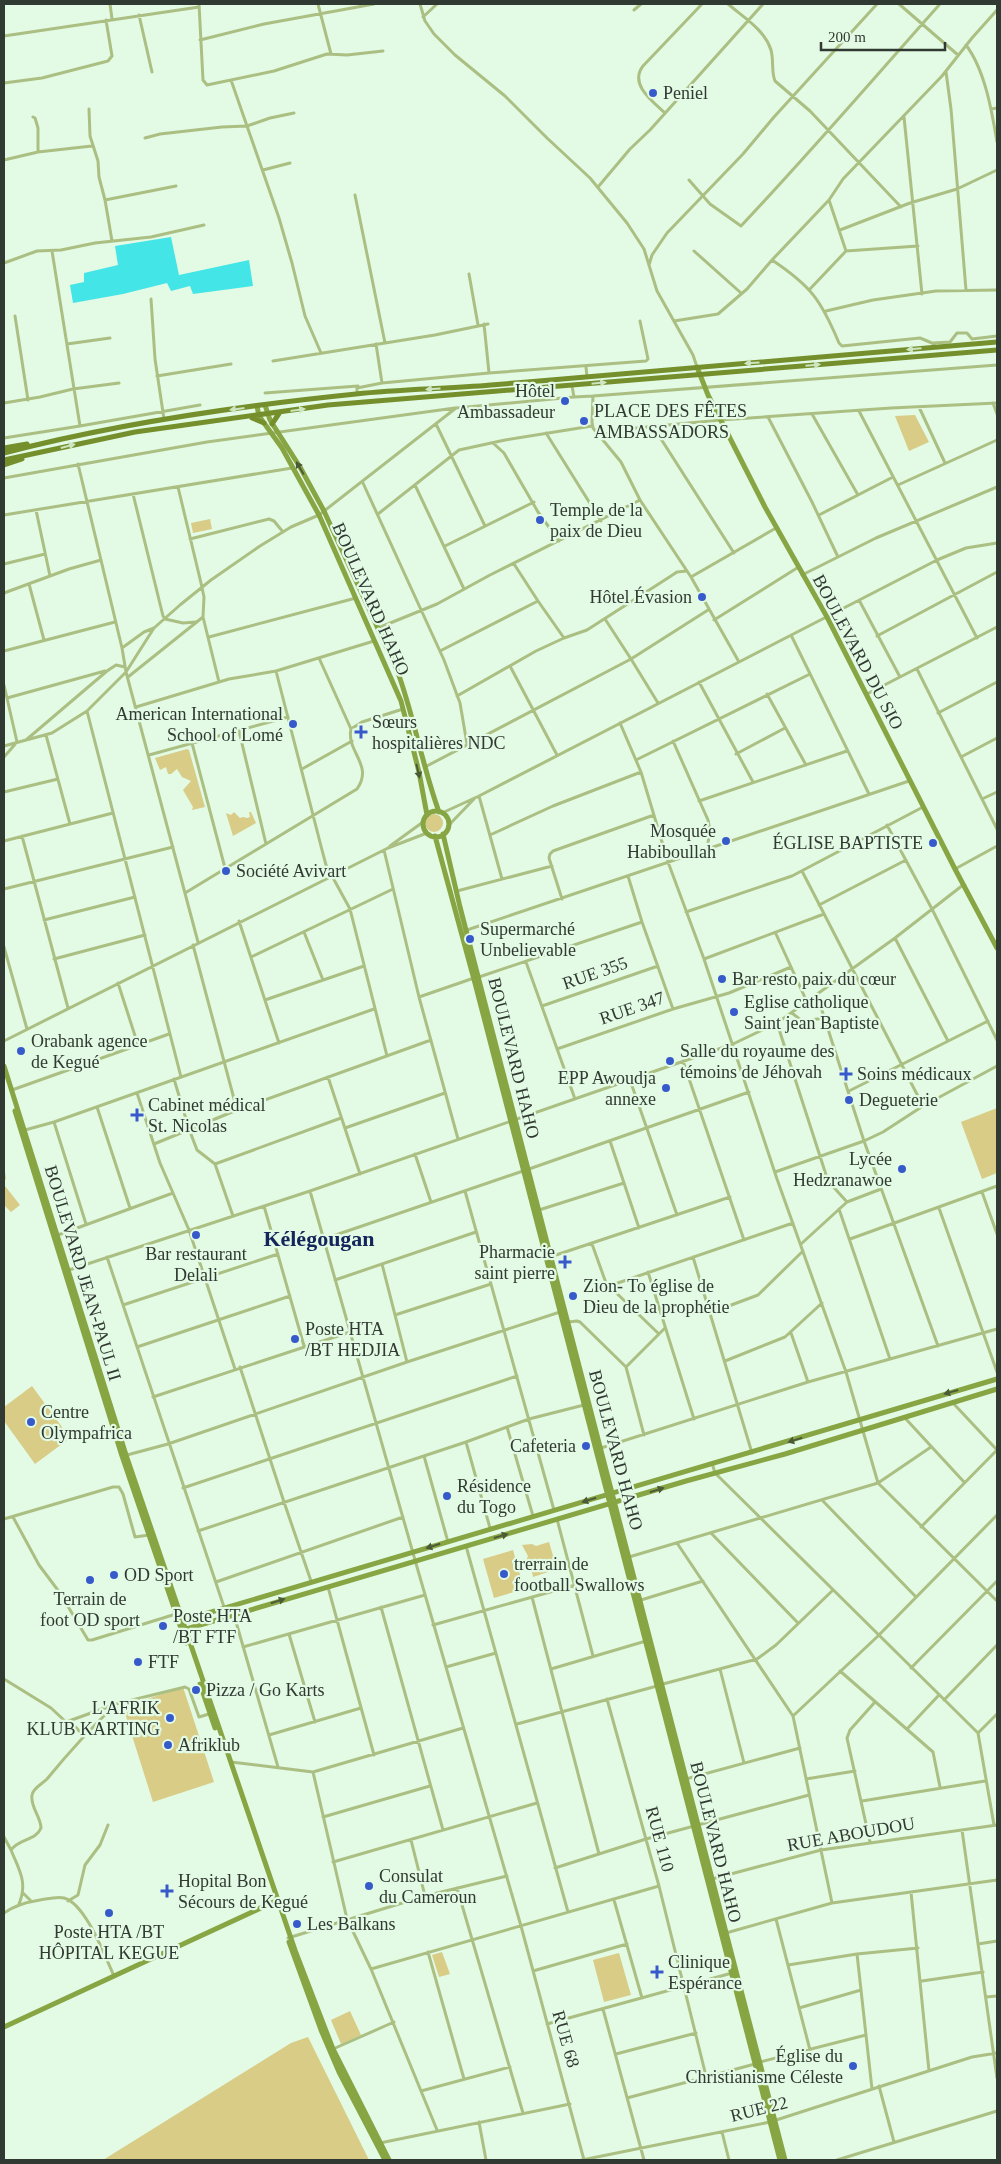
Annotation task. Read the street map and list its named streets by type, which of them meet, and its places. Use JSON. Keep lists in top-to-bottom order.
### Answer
{
  "streets": {
    "main road": ["BOULEVARD HAHO", "BOULEVARD DU SIO", "BOULEVARD JEAN-PAUL II"],
    "street": [
      "RUE 355",
      "RUE 347",
      "RUE ABOUDOU",
      "RUE 110",
      "RUE 68",
      "RUE 22"
    ]
  },
  "crossings": [
    ["BOULEVARD HAHO", "RUE ABOUDOU"],
    ["BOULEVARD HAHO", "RUE 22"],
    ["RUE 68", "RUE 22"]
  ],
  "districts": ["Kélégougan"],
  "places": {
    "other": [
      "Peniel",
      "Hôtel Ambassadeur",
      "PLACE DES FÊTES AMBASSADORS",
      "Temple de la paix de Dieu",
      "Hôtel Évasion",
      "American International School of Lomé",
      "Mosquée Habiboullah",
      "ÉGLISE BAPTISTE",
      "Société Avivart",
      "Supermarché Unbelievable",
      "Bar resto paix du cœur",
      "Eglise catholique Saint jean Baptiste",
      "Orabank agence de Kegué",
      "Salle du royaume des témoins de Jéhovah",
      "EPP Awoudja annexe",
      "Degueterie",
      "Lycée Hedzranawoe",
      "Bar restaurant Delali",
      "Zion- To église de Dieu de la prophétie",
      "Poste HTA /BT HEDJIA",
      "Centre Olympafrica",
      "Cafeteria",
      "Résidence du Togo",
      "trerrain de football Swallows",
      "OD Sport",
      "Terrain de foot OD sport",
      "Poste HTA /BT FTF",
      "FTF",
      "Pizza / Go Karts",
      "L'AFRIK KLUB KARTING",
      "Afriklub",
      "Consulat du Cameroun",
      "Poste HTA /BT HÔPITAL KEGUE",
      "Les Balkans",
      "Église du Christianisme Céleste"
    ],
    "health": [
      "Sœurs hospitalières NDC",
      "Soins médicaux",
      "Cabinet médical St. Nicolas",
      "Pharmacie saint pierre",
      "Hopital Bon Sécours de Kegué",
      "Clinique Espérance"
    ]
  },
  "scale_bar": "200 m"
}
